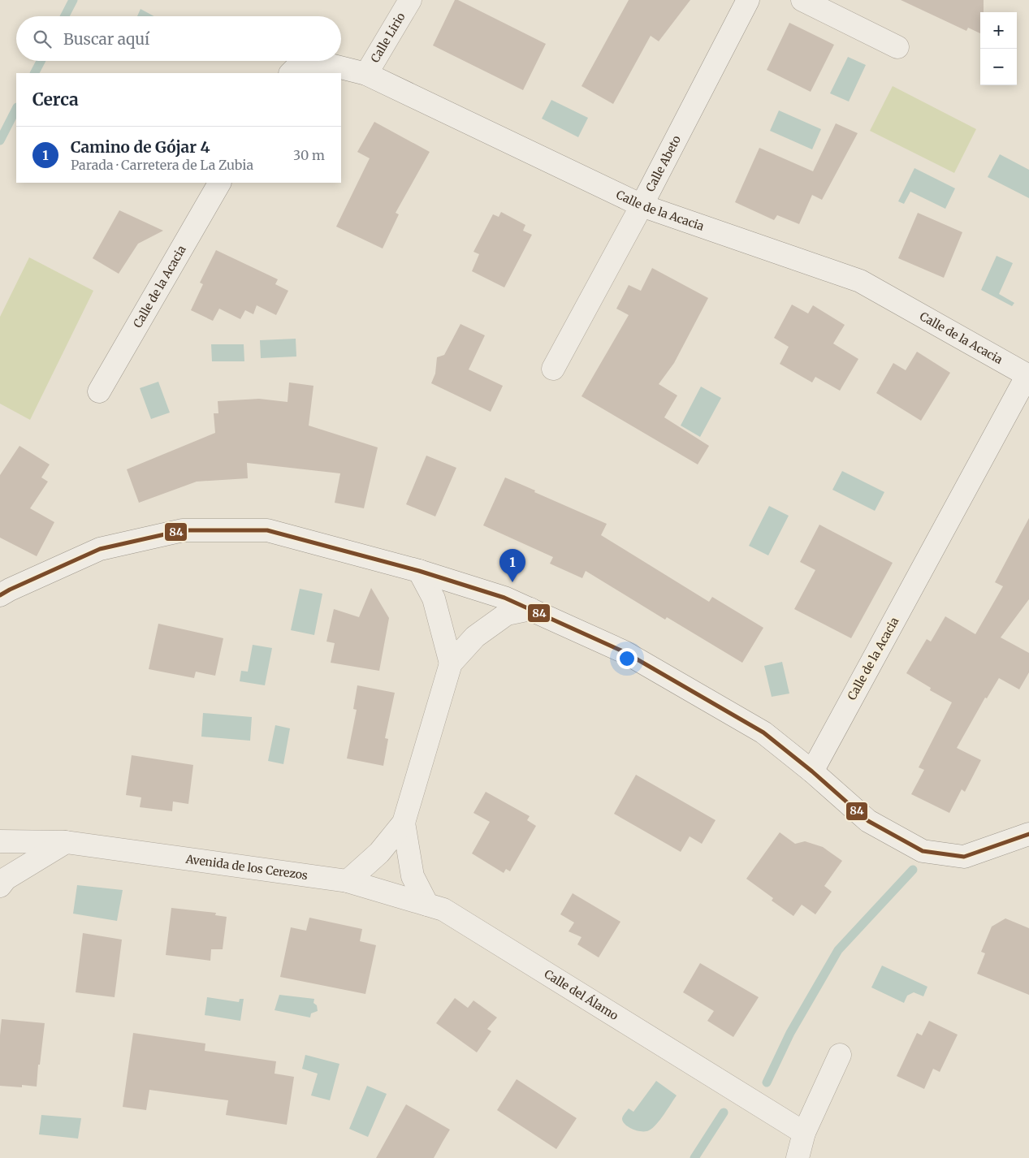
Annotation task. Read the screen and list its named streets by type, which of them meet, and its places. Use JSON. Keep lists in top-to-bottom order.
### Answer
{
  "streets": {
    "street": [
      "Calle Lirio",
      "Calle Abeto",
      "Calle de la Acacia",
      "Avenida de los Cerezos",
      "Calle del Álamo"
    ]
  },
  "crossings": [
    ["Calle Lirio", "Calle de la Acacia"],
    ["Calle Abeto", "Calle de la Acacia"],
    ["Avenida de los Cerezos", "Calle del Álamo"]
  ],
  "lines": ["transit line 84"],
  "page": {
    "map_buttons": ["+", "−"],
    "search": "Buscar aquí",
    "heading": "Cerca",
    "list": [
      {
        "mark": "1",
        "name": "Camino de Gójar 4",
        "note": "Parada · Carretera de La Zubia",
        "value": "30 m"
      }
    ],
    "pins": "1"
  }
}
